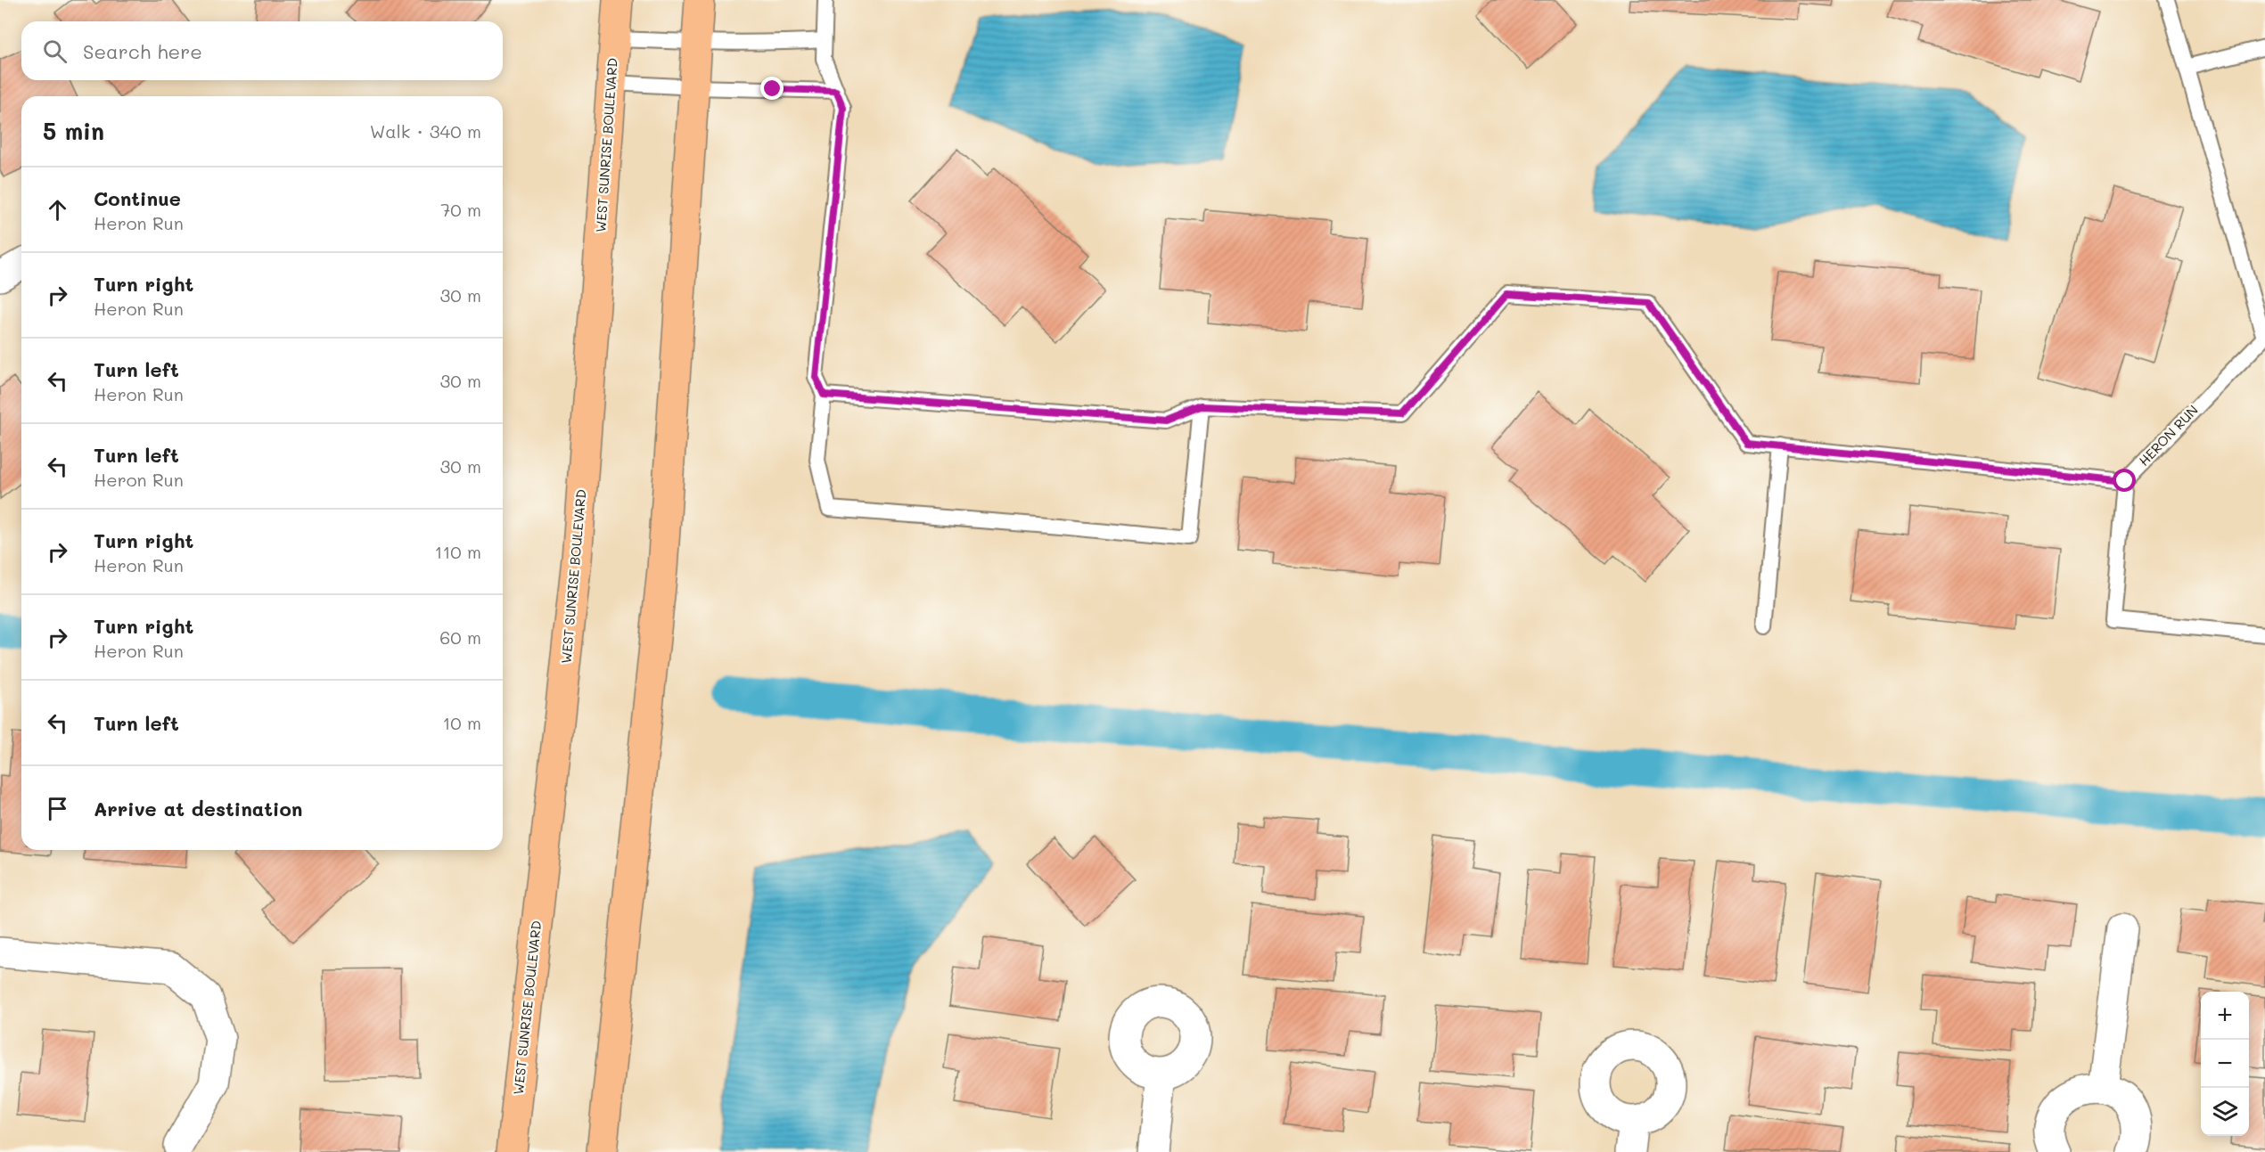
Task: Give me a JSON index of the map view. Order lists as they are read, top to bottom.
{
  "streets": {
    "highway": ["WEST SUNRISE BOULEVARD"],
    "lane": ["HERON RUN"]
  },
  "page": {
    "search": "Search here",
    "heading": ["5 min", "Walk · 340 m"],
    "list": [
      ["Continue", "Heron Run", "70 m"],
      ["Turn right", "Heron Run", "30 m"],
      ["Turn left", "Heron Run", "30 m"],
      ["Turn left", "Heron Run", "30 m"],
      ["Turn right", "Heron Run", "110 m"],
      ["Turn right", "Heron Run", "60 m"],
      ["Turn left", "10 m"],
      "Arrive at destination"
    ],
    "map_buttons": ["+", "−"]
  }
}
